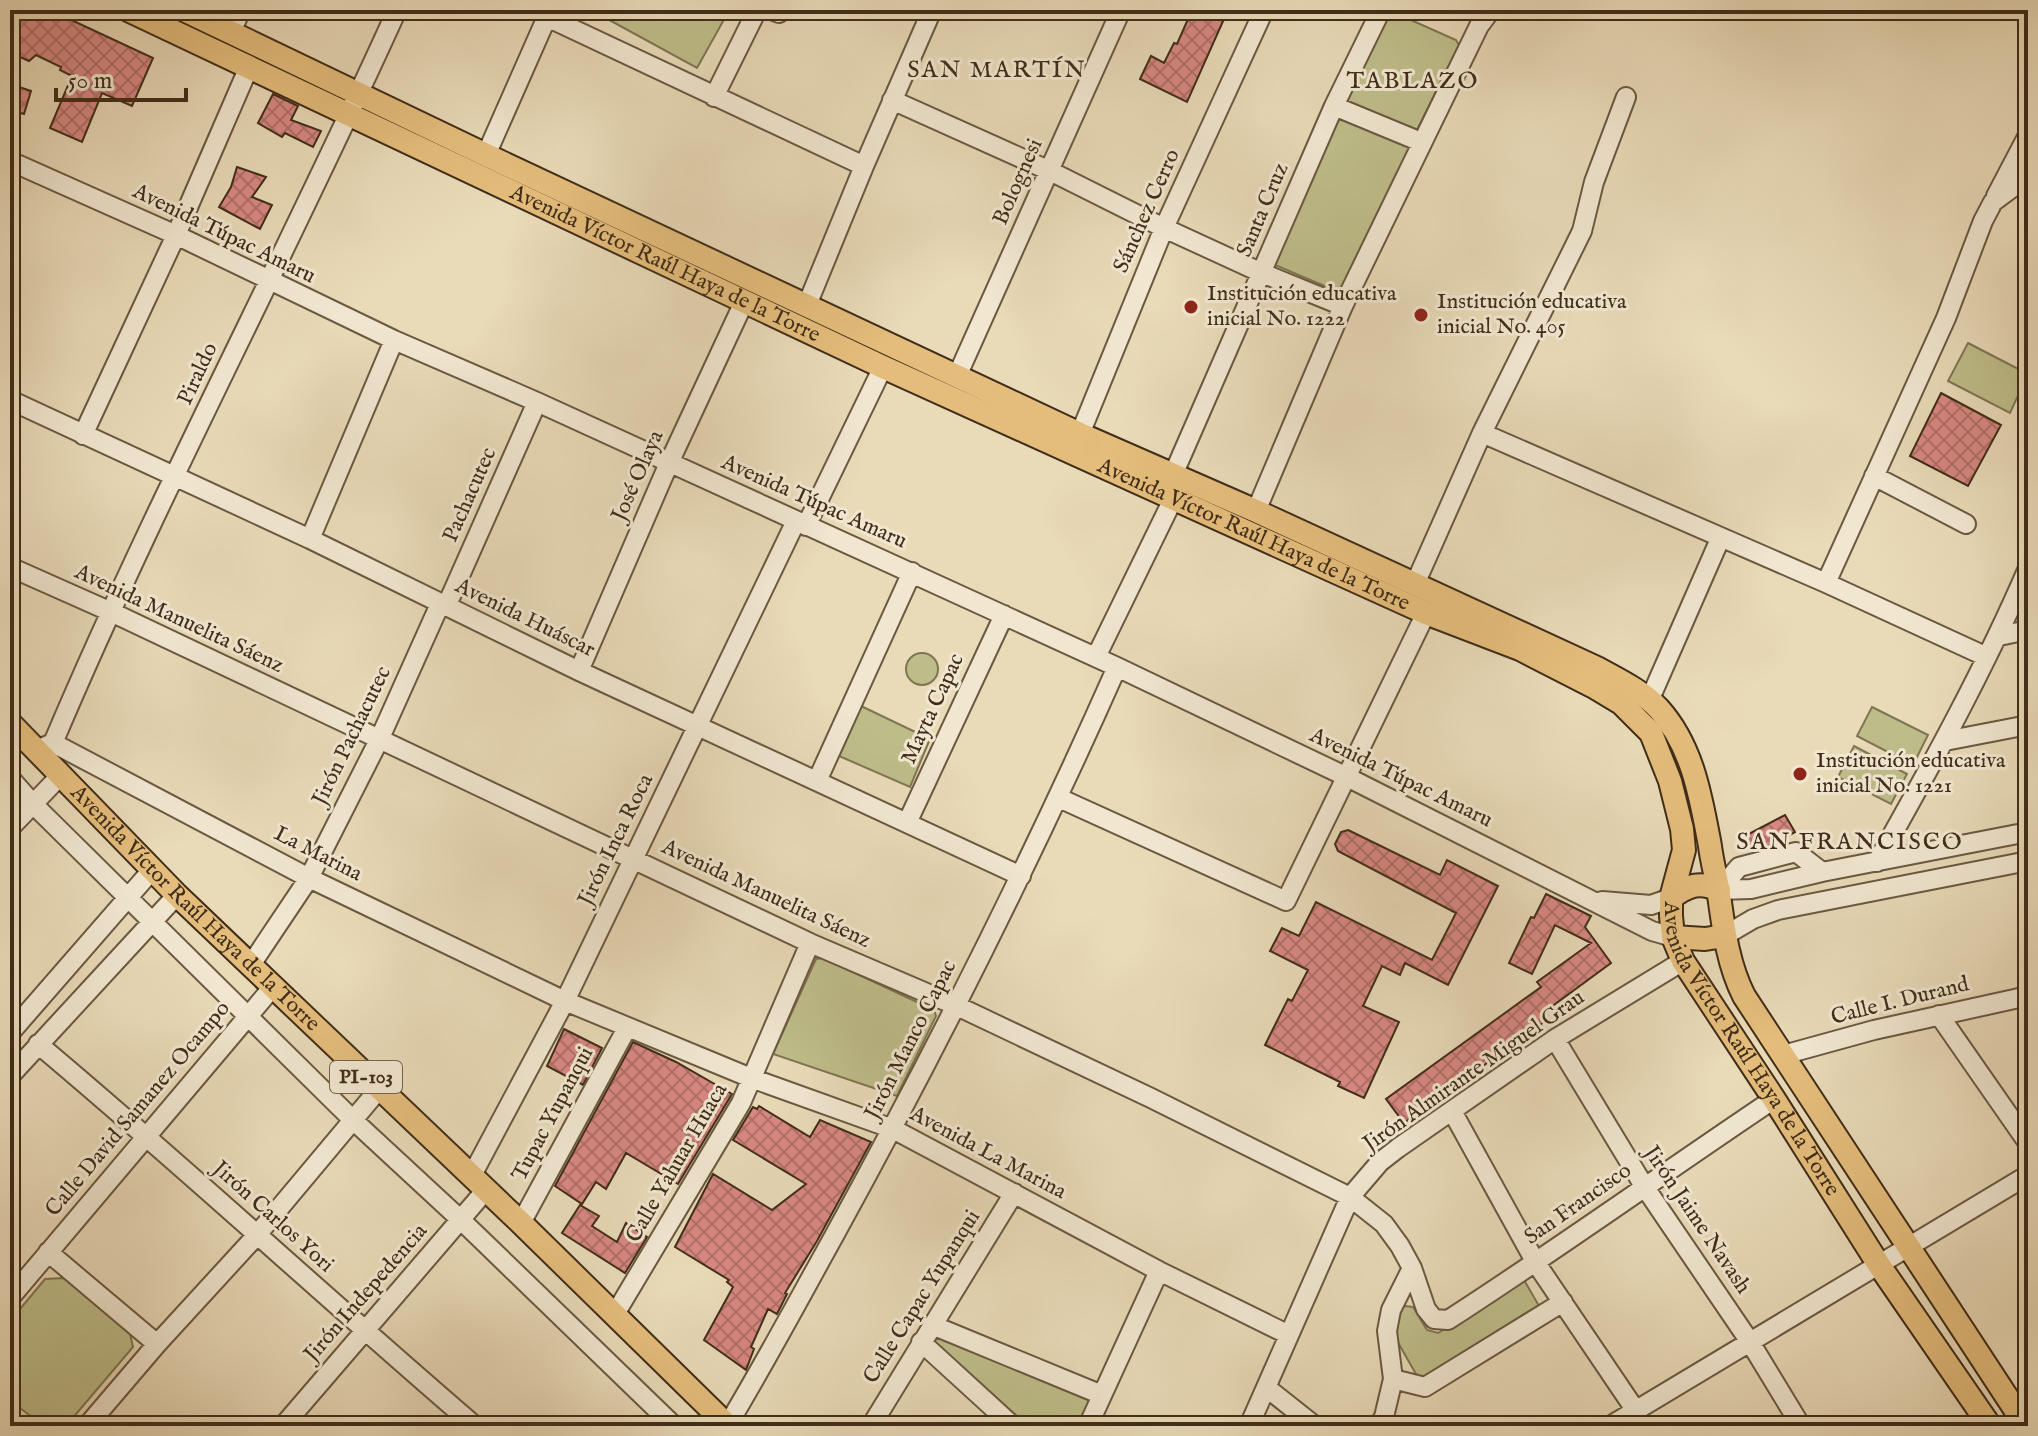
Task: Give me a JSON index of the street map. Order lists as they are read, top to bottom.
{
  "streets": {
    "main road": ["Avenida Víctor Raúl Haya de la Torre", "PI-103"],
    "street": [
      "Bolognesi",
      "Santa Cruz",
      "Sánchez Cerro",
      "Avenida Túpac Amaru",
      "Piraldo",
      "José Olaya",
      "Pachacutec",
      "Avenida Huáscar",
      "Avenida Manuelita Sáenz",
      "Mayta Capac",
      "Jirón Pachacutec",
      "Jirón Inca Roca",
      "La Marina",
      "Calle I. Durand",
      "Jirón Manco Capac",
      "Jirón Almirante Miguel Grau",
      "Calle David Samanez Ocampo",
      "Tupac Yupanqui",
      "Avenida La Marina",
      "Calle Yahuar Huaca",
      "San Francisco",
      "Jirón Carlos Yori",
      "Jirón Jaime Navash",
      "Jirón Indepedencia",
      "Calle Capac Yupanqui"
    ]
  },
  "crossings": [
    ["Bolognesi", "Avenida Víctor Raúl Haya de la Torre"],
    ["Santa Cruz", "Avenida Túpac Amaru"],
    ["Santa Cruz", "Avenida Víctor Raúl Haya de la Torre"],
    ["Sánchez Cerro", "Avenida Víctor Raúl Haya de la Torre"],
    ["Avenida Túpac Amaru", "Avenida Víctor Raúl Haya de la Torre"],
    ["Avenida Túpac Amaru", "Piraldo"],
    ["Avenida Túpac Amaru", "José Olaya"],
    ["Avenida Túpac Amaru", "Pachacutec"],
    ["Avenida Túpac Amaru", "Mayta Capac"],
    ["Avenida Túpac Amaru", "Jirón Inca Roca"],
    ["Avenida Túpac Amaru", "Jirón Manco Capac"],
    ["Avenida Víctor Raúl Haya de la Torre", "Piraldo"],
    ["Avenida Víctor Raúl Haya de la Torre", "José Olaya"],
    ["Avenida Víctor Raúl Haya de la Torre", "Jirón Pachacutec"],
    ["Avenida Víctor Raúl Haya de la Torre", "Jirón Inca Roca"],
    ["Avenida Víctor Raúl Haya de la Torre", "La Marina"],
    ["Avenida Víctor Raúl Haya de la Torre", "Calle I. Durand"],
    ["Avenida Víctor Raúl Haya de la Torre", "Jirón Manco Capac"],
    ["Avenida Víctor Raúl Haya de la Torre", "Jirón Almirante Miguel Grau"],
    ["Avenida Víctor Raúl Haya de la Torre", "Calle David Samanez Ocampo"],
    ["Avenida Víctor Raúl Haya de la Torre", "Tupac Yupanqui"],
    ["Avenida Víctor Raúl Haya de la Torre", "Calle Yahuar Huaca"],
    ["Avenida Víctor Raúl Haya de la Torre", "San Francisco"],
    ["Avenida Víctor Raúl Haya de la Torre", "Jirón Indepedencia"],
    ["Piraldo", "Avenida Huáscar"],
    ["Piraldo", "Avenida Manuelita Sáenz"],
    ["Piraldo", "La Marina"],
    ["José Olaya", "Avenida Huáscar"],
    ["Pachacutec", "Avenida Huáscar"],
    ["Pachacutec", "Jirón Pachacutec"],
    ["Avenida Huáscar", "Mayta Capac"],
    ["Avenida Huáscar", "Jirón Pachacutec"],
    ["Avenida Huáscar", "Jirón Inca Roca"],
    ["Avenida Huáscar", "Jirón Manco Capac"],
    ["Avenida Manuelita Sáenz", "Jirón Pachacutec"],
    ["Avenida Manuelita Sáenz", "Jirón Inca Roca"],
    ["Avenida Manuelita Sáenz", "Jirón Manco Capac"],
    ["Avenida Manuelita Sáenz", "Jirón Almirante Miguel Grau"],
    ["Avenida Manuelita Sáenz", "Calle Yahuar Huaca"],
    ["Avenida Manuelita Sáenz", "San Francisco"],
    ["Jirón Pachacutec", "La Marina"],
    ["Jirón Inca Roca", "La Marina"],
    ["Jirón Inca Roca", "Avenida La Marina"],
    ["Jirón Inca Roca", "Jirón Indepedencia"],
    ["La Marina", "Avenida La Marina"],
    ["Jirón Manco Capac", "Avenida La Marina"],
    ["Jirón Almirante Miguel Grau", "Avenida La Marina"],
    ["Jirón Almirante Miguel Grau", "Jirón Jaime Navash"],
    ["Calle David Samanez Ocampo", "Jirón Carlos Yori"],
    ["Tupac Yupanqui", "Avenida La Marina"],
    ["Avenida La Marina", "Calle Yahuar Huaca"],
    ["Avenida La Marina", "Calle Capac Yupanqui"],
    ["San Francisco", "Jirón Jaime Navash"],
    ["Jirón Carlos Yori", "Jirón Indepedencia"]
  ],
  "districts": ["SAN MARTÍN", "TABLAZO", "SAN FRANCISCO"],
  "places": ["Institución educativa inicial No. 1222", "Institución educativa inicial No. 405", "Institución educativa inicial No. 1221"],
  "scale_bar": "50 m"
}
